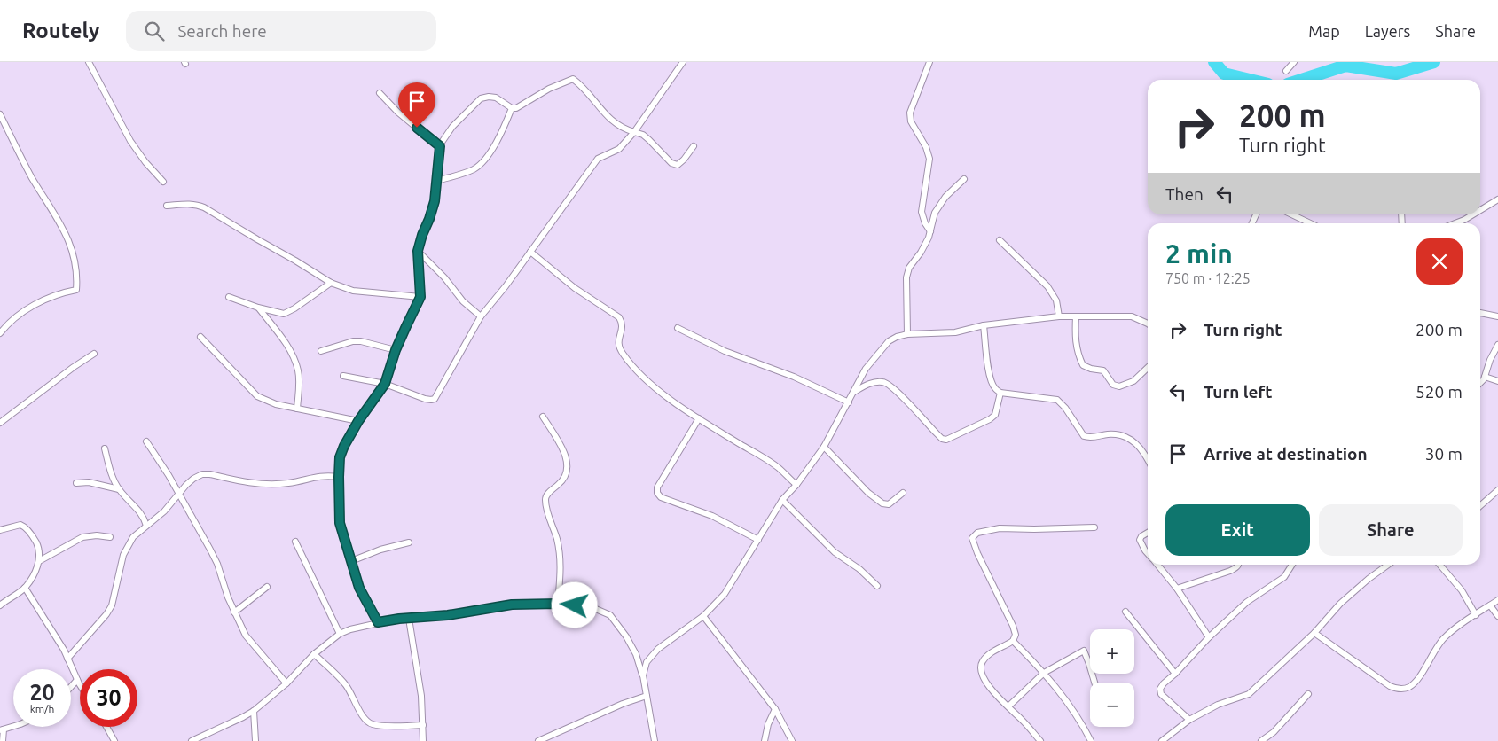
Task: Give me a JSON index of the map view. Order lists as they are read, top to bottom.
{
  "page": {
    "header": "Routely",
    "search": "Search here",
    "nav": ["Map", "Layers", "Share"],
    "turn": ["200 m", "Turn right"],
    "then": "Then",
    "heading": ["2 min", "750 m · 12:25"],
    "list": [
      {
        "name": "Turn right",
        "value": "200 m"
      },
      {
        "name": "Turn left",
        "value": "520 m"
      },
      {
        "name": "Arrive at destination",
        "value": "30 m"
      }
    ],
    "buttons": ["Exit", "Share"],
    "map_buttons": ["+", "−"],
    "speed": "20 km/h",
    "limit": "30"
  }
}
